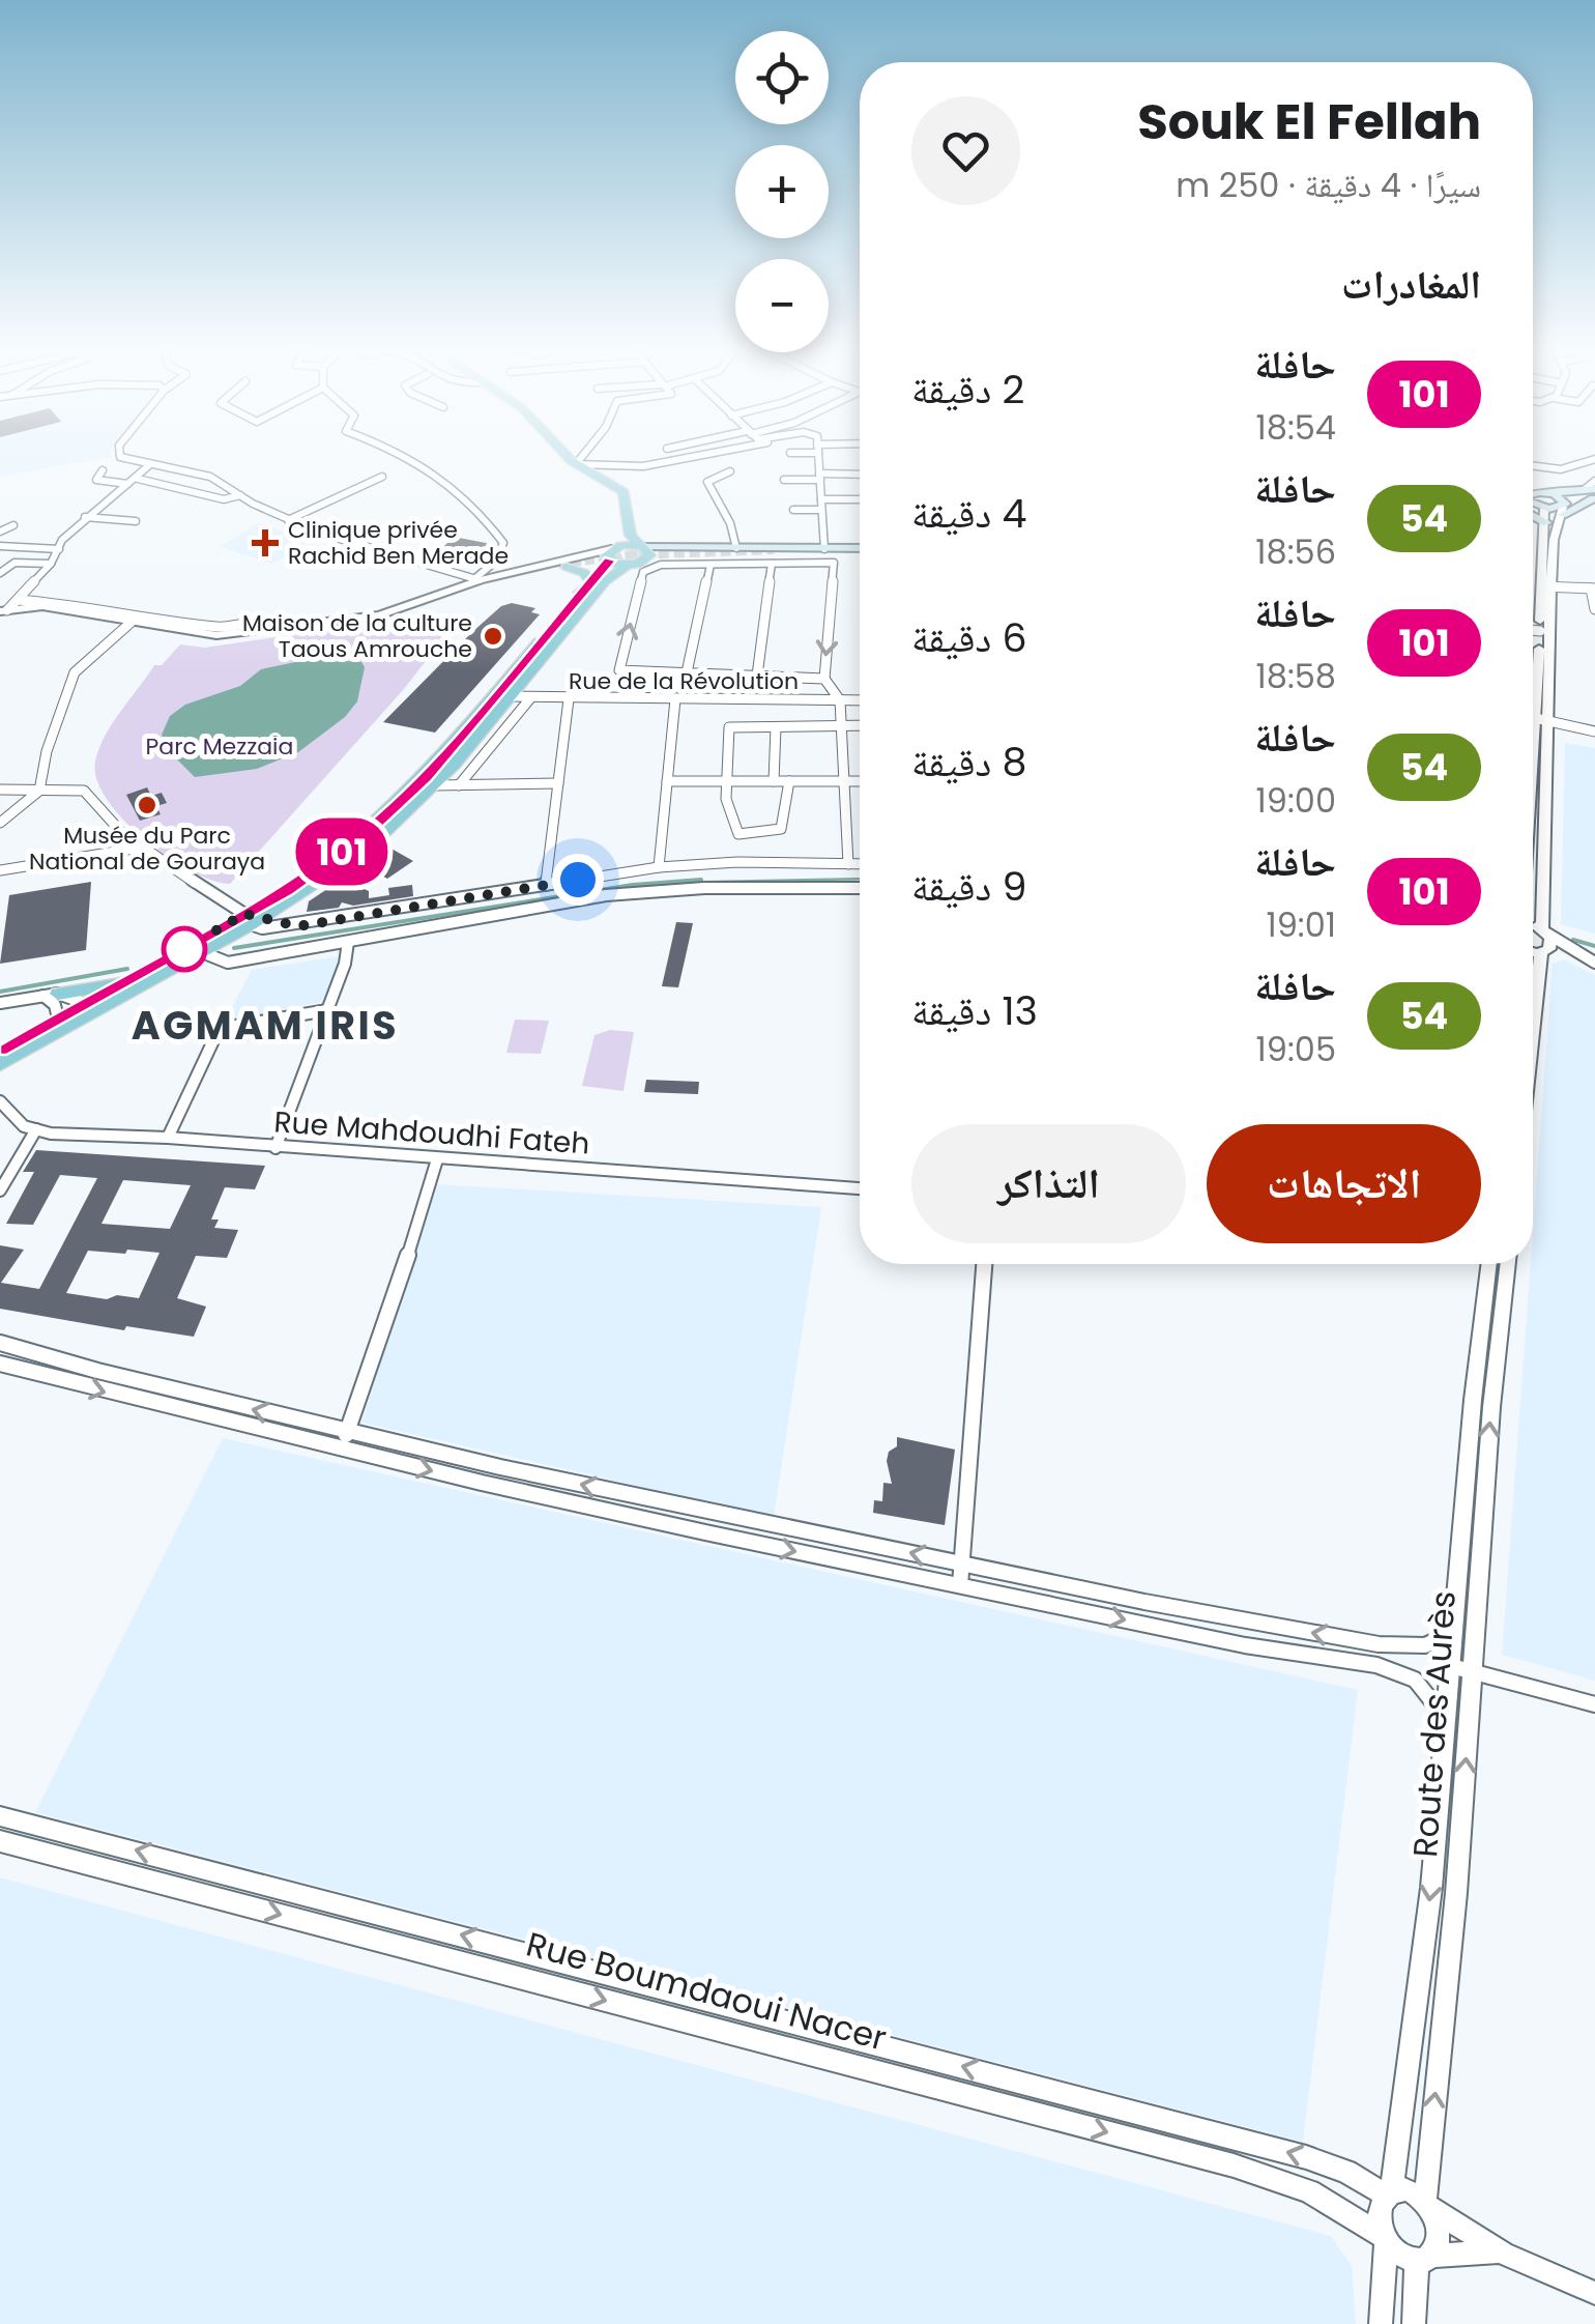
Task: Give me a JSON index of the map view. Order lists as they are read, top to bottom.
{
  "streets": {
    "street": [
      "Rue de la Révolution",
      "Rue Mahdoudhi Fateh",
      "Route des Aurès",
      "Rue Boumdaoui Nacer"
    ]
  },
  "crossings": [
    ["Route des Aurès", "Rue Boumdaoui Nacer"]
  ],
  "districts": ["AGMAM IRIS"],
  "parks": ["Parc Mezzaia"],
  "places": {
    "health": ["Clinique privée Rachid Ben Merade"],
    "other": ["Maison de la culture Taous Amrouche", "Musée du Parc National de Gouraya"]
  },
  "lines": ["bus line 101"],
  "page": {
    "on_map": "101",
    "map_buttons": ["+", "−"],
    "heading": [
      ["Souk El Fellah", "سيرًا · 4 دقيقة · 250 m"],
      "المغادرات"
    ],
    "list": [
      {
        "mark": "101",
        "name": "حافلة",
        "note": "18:54",
        "value": "2 دقيقة"
      },
      {
        "mark": "54",
        "name": "حافلة",
        "note": "18:56",
        "value": "4 دقيقة"
      },
      {
        "mark": "101",
        "name": "حافلة",
        "note": "18:58",
        "value": "6 دقيقة"
      },
      {
        "mark": "54",
        "name": "حافلة",
        "note": "19:00",
        "value": "8 دقيقة"
      },
      {
        "mark": "101",
        "name": "حافلة",
        "note": "19:01",
        "value": "9 دقيقة"
      },
      {
        "mark": "54",
        "name": "حافلة",
        "note": "19:05",
        "value": "13 دقيقة"
      }
    ],
    "buttons": ["الاتجاهات", "التذاكر"]
  }
}
